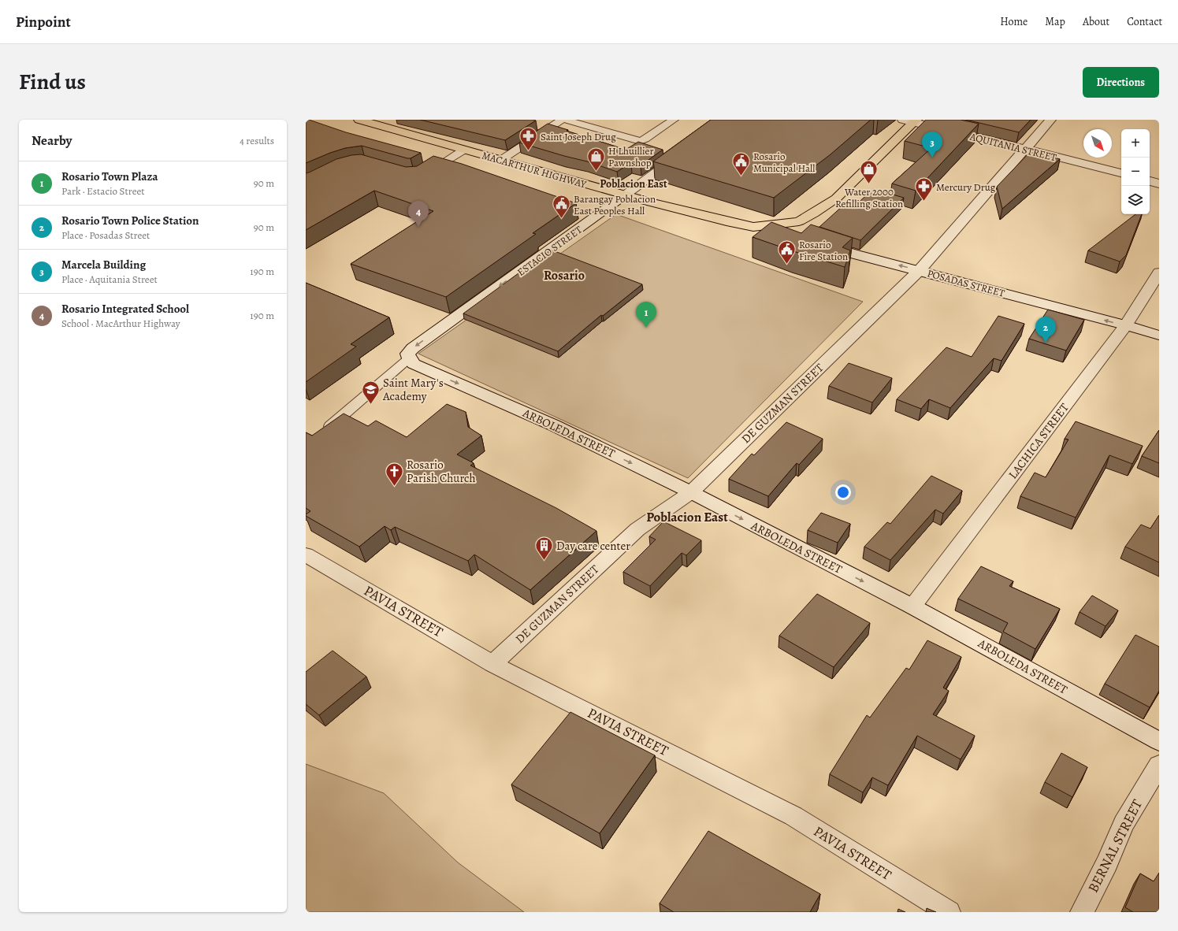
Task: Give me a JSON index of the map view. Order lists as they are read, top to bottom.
{
  "streets": {
    "highway": ["MACARTHUR HIGHWAY"],
    "street": [
      "AQUITANIA STREET",
      "ESTACIO STREET",
      "POSADAS STREET",
      "DE GUZMAN STREET",
      "ARBOLEDA STREET",
      "LACHICA STREET",
      "PAVIA STREET",
      "BERNAL STREET"
    ]
  },
  "crossings": [
    ["AQUITANIA STREET", "MACARTHUR HIGHWAY"],
    ["AQUITANIA STREET", "DE GUZMAN STREET"],
    ["MACARTHUR HIGHWAY", "ESTACIO STREET"],
    ["ESTACIO STREET", "ARBOLEDA STREET"],
    ["POSADAS STREET", "DE GUZMAN STREET"],
    ["POSADAS STREET", "LACHICA STREET"],
    ["DE GUZMAN STREET", "ARBOLEDA STREET"],
    ["DE GUZMAN STREET", "PAVIA STREET"],
    ["ARBOLEDA STREET", "LACHICA STREET"]
  ],
  "one_way": ["ESTACIO STREET", "POSADAS STREET", "ARBOLEDA STREET"],
  "districts": ["Poblacion East", "Rosario", "Poblacion East"],
  "places": {
    "pharmacy": ["Saint Joseph Drug", "Mercury Drug"],
    "shop": ["H Lhuillier Pawnshop", "Water 2000 Refilling Station"],
    "public building": ["Rosario Municipal Hall", "Barangay Poblacion East Peoples Hall", "Rosario Fire Station"],
    "school or university": ["Saint Mary's Academy"],
    "church": ["Rosario Parish Church"],
    "building": ["Day care center"]
  },
  "north": "bottom right",
  "page": {
    "header": "Pinpoint",
    "nav": [
      "Home",
      "Map",
      "About",
      "Contact"
    ],
    "title": "Find us",
    "buttons": "Directions",
    "heading": ["Nearby", "4 results"],
    "map_buttons": ["+", "−"],
    "pins": [
      "3",
      "4",
      "1",
      "2"
    ],
    "list": [
      {
        "mark": "1",
        "name": "Rosario Town Plaza",
        "note": "Park · Estacio Street",
        "value": "90 m"
      },
      {
        "mark": "2",
        "name": "Rosario Town Police Station",
        "note": "Place · Posadas Street",
        "value": "90 m"
      },
      {
        "mark": "3",
        "name": "Marcela Building",
        "note": "Place · Aquitania Street",
        "value": "190 m"
      },
      {
        "mark": "4",
        "name": "Rosario Integrated School",
        "note": "School · MacArthur Highway",
        "value": "190 m"
      }
    ]
  }
}
